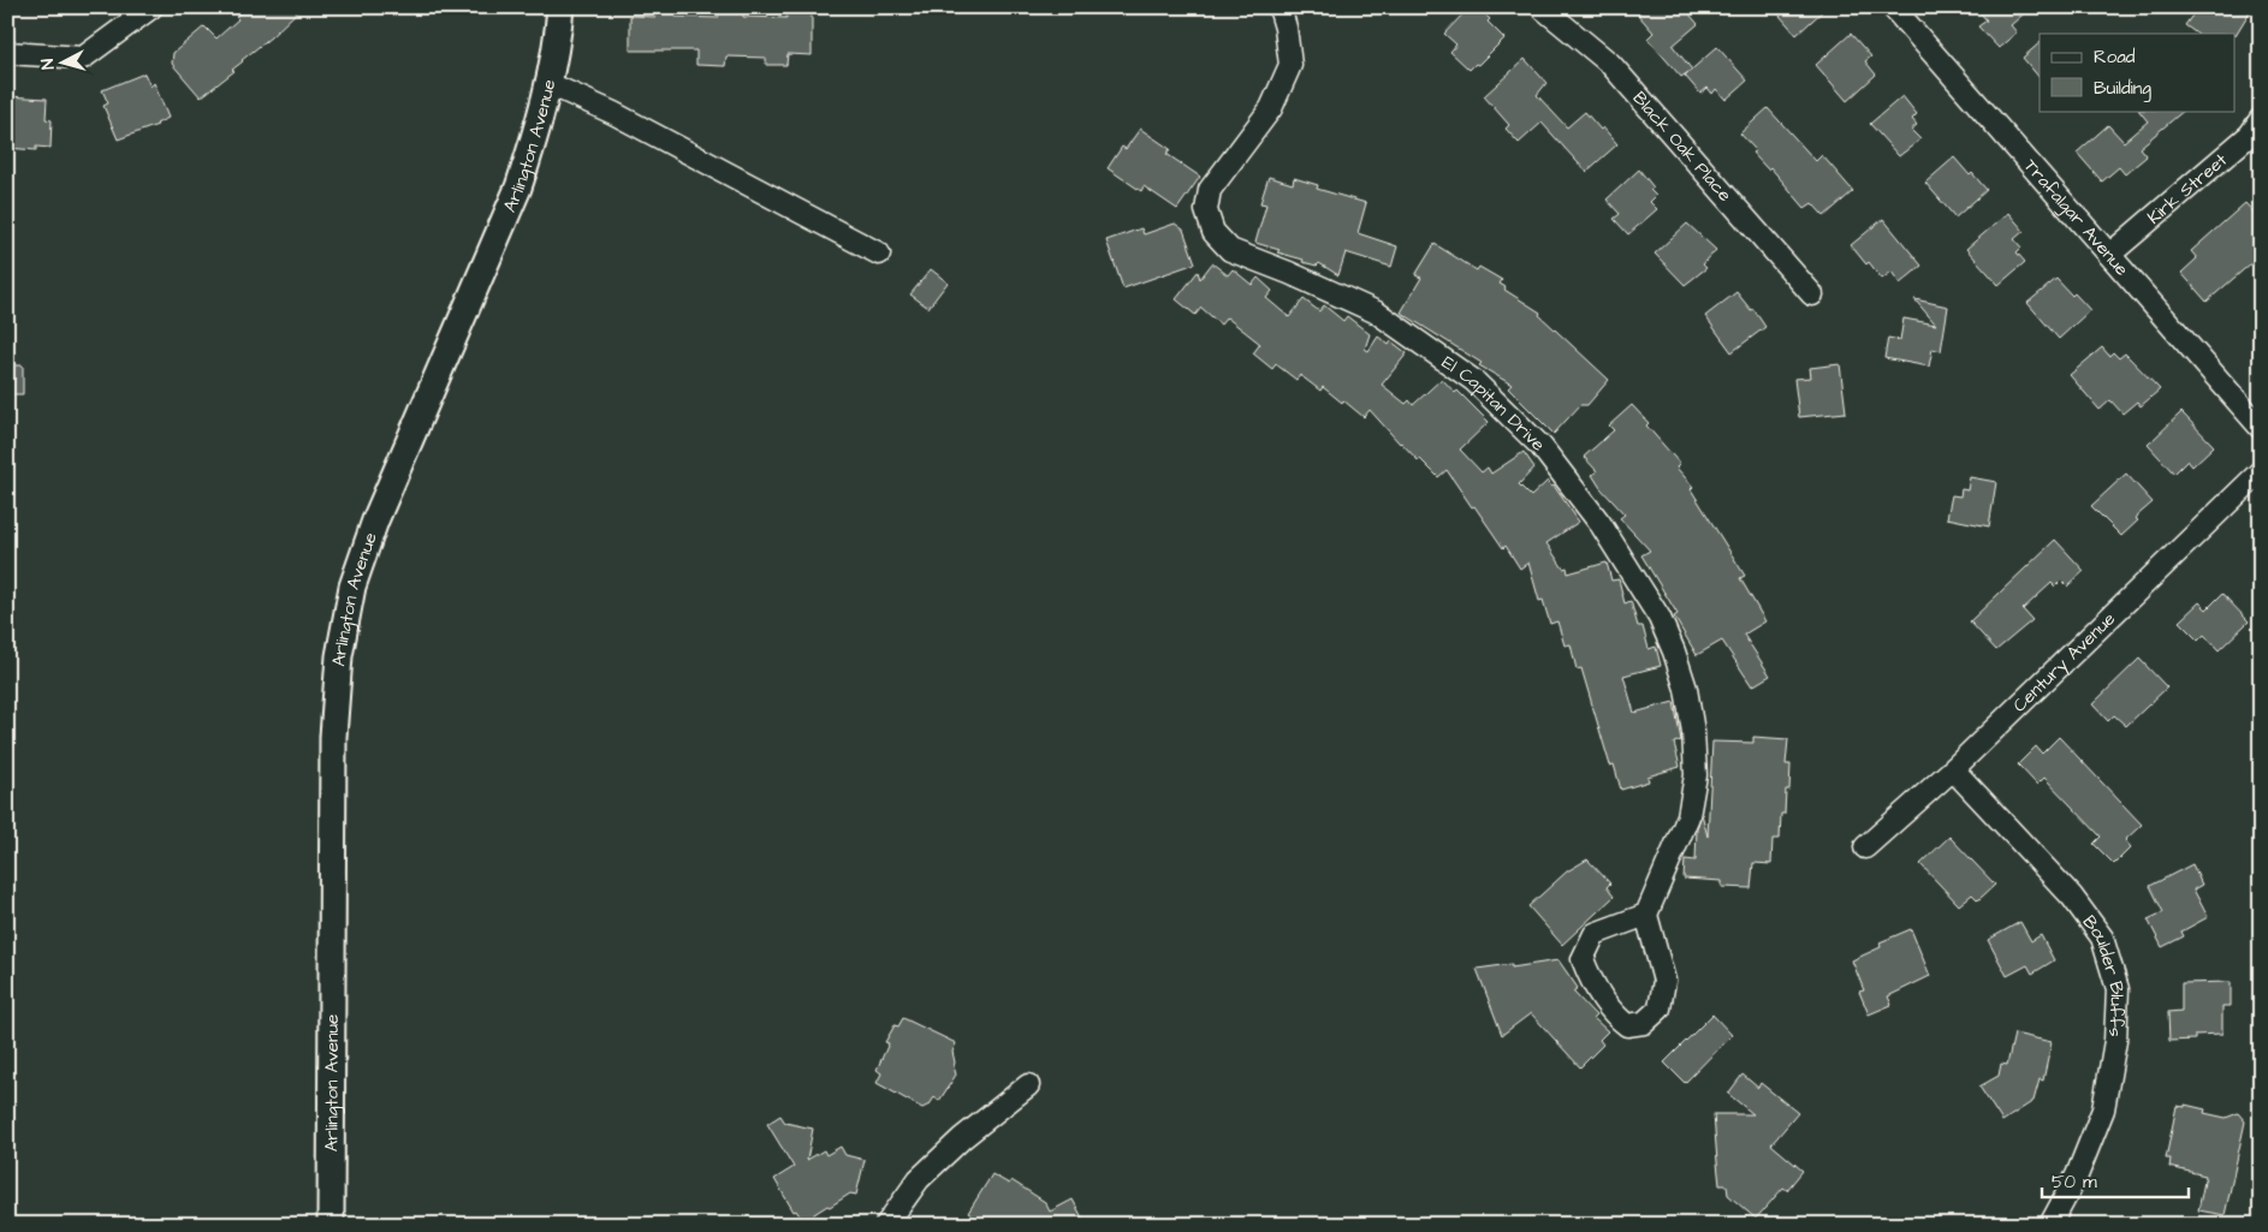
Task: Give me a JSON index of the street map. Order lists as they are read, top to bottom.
{
  "streets": {
    "main road": ["Arlington Avenue"],
    "street": [
      "Black Oak Place",
      "Kirk Street",
      "Trafalgar Avenue",
      "El Capitan Drive",
      "Century Avenue",
      "Boulder Bluffs"
    ]
  },
  "crossings": [
    ["Kirk Street", "Trafalgar Avenue"],
    ["Century Avenue", "Boulder Bluffs"]
  ],
  "legend": ["Road", "Building"],
  "scale_bar": "50 m",
  "north": "left"
}
